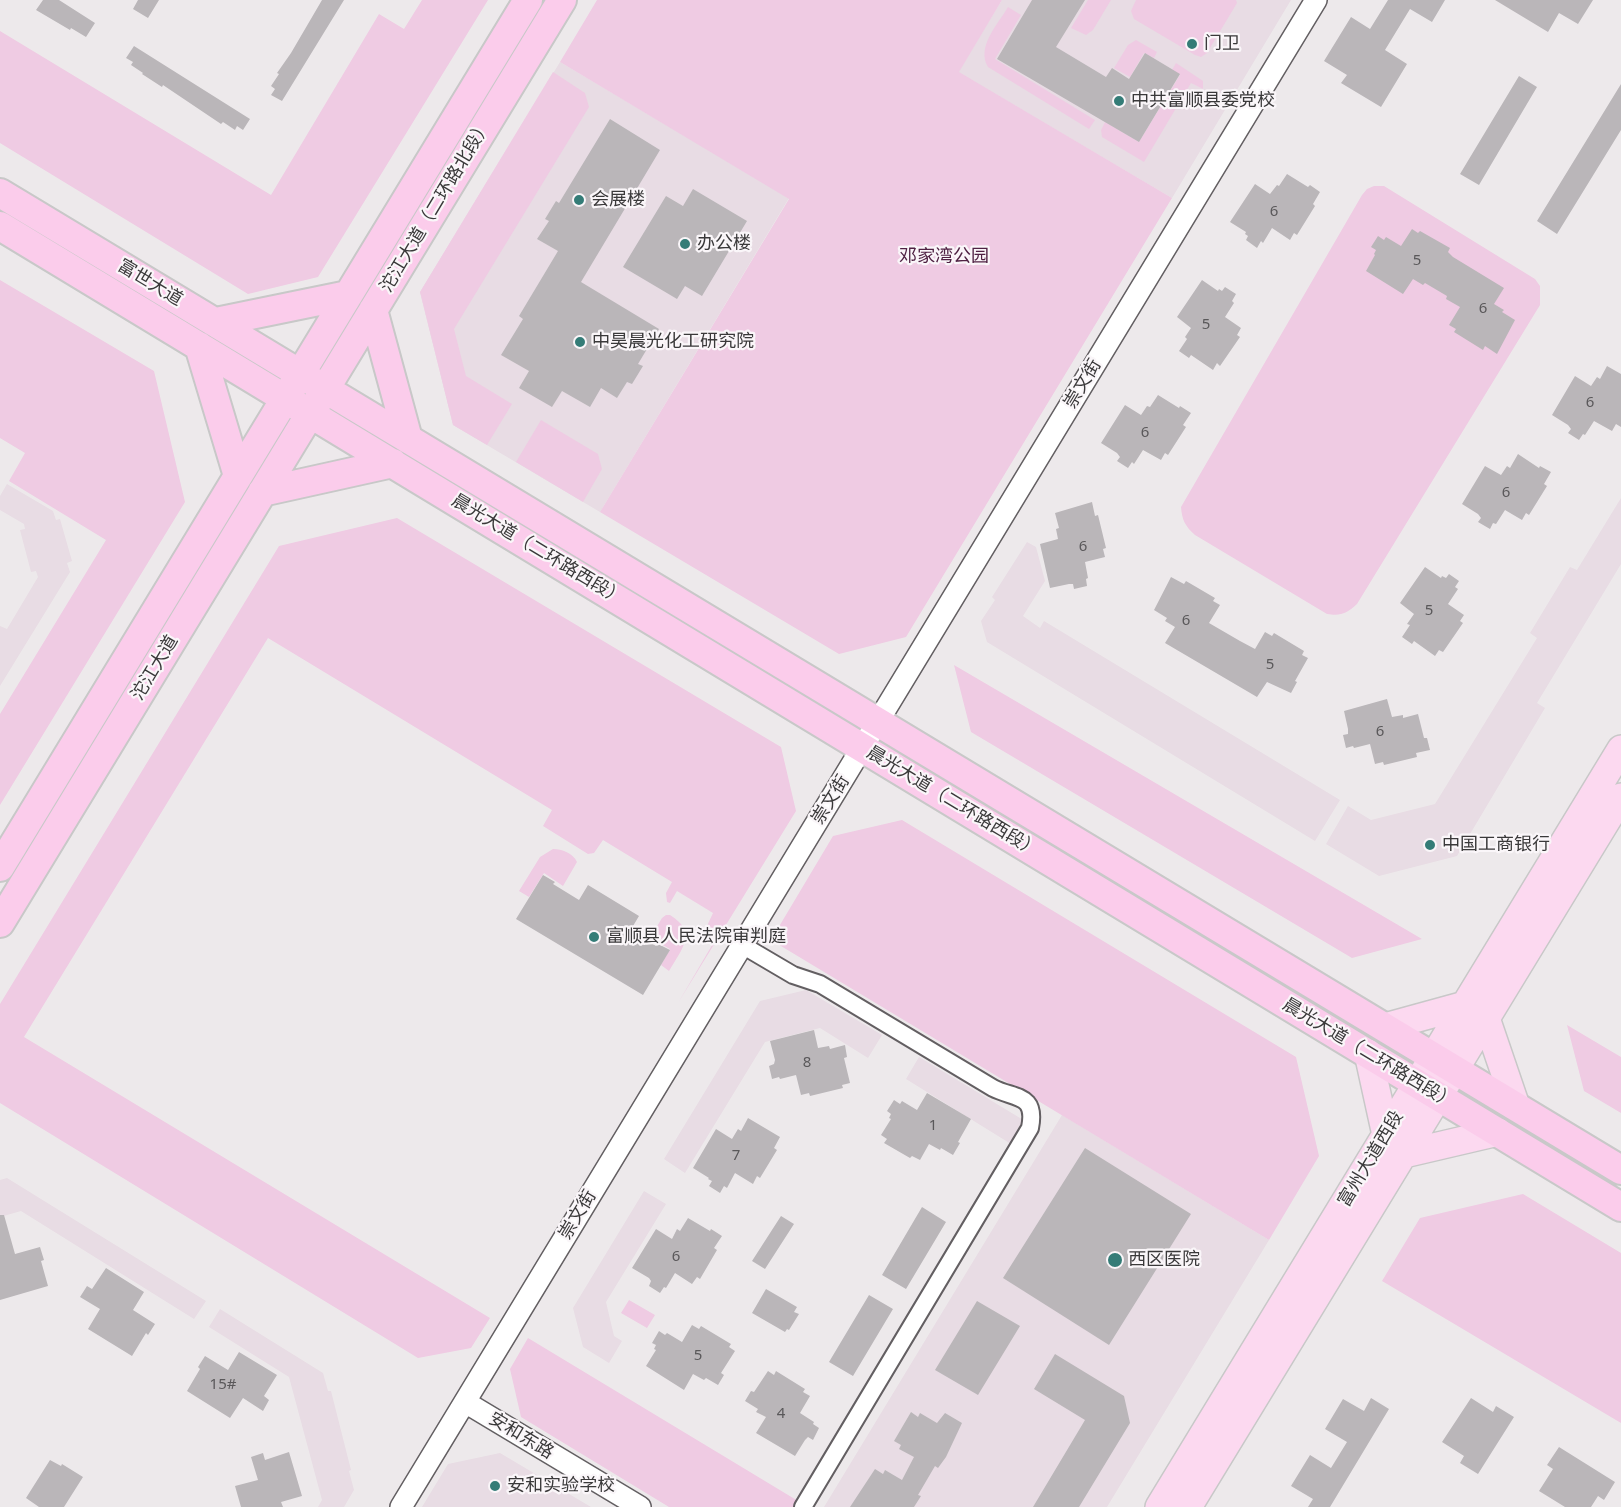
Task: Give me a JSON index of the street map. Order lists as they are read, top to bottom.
{
  "streets": {
    "highway": [
      "沱江大道（二环路北段）",
      "富世大道",
      "晨光大道（二环路西段）",
      "沱江大道"
    ],
    "main road": ["富州大道西段"],
    "street": ["崇文街", "安和东路"]
  },
  "crossings": [
    ["沱江大道（二环路北段）", "富世大道"],
    ["沱江大道（二环路北段）", "晨光大道（二环路西段）"],
    ["沱江大道（二环路北段）", "沱江大道"],
    ["富世大道", "晨光大道（二环路西段）"],
    ["富世大道", "沱江大道"],
    ["崇文街", "晨光大道（二环路西段）"],
    ["崇文街", "安和东路"],
    ["晨光大道（二环路西段）", "沱江大道"],
    ["晨光大道（二环路西段）", "富州大道西段"]
  ],
  "parks": ["邓家湾公园"],
  "places": [
    "门卫",
    "中共富顺县委党校",
    "会展楼",
    "办公楼",
    "中昊晨光化工研究院",
    "中国工商银行",
    "富顺县人民法院审判庭",
    "西区医院",
    "安和实验学校"
  ],
  "house_numbers": [
    "6",
    "5",
    "6",
    "5",
    "6",
    "6",
    "6",
    "6",
    "5",
    "6",
    "5",
    "6",
    "8",
    "1",
    "7",
    "6",
    "5",
    "15#",
    "4"
  ]
}
